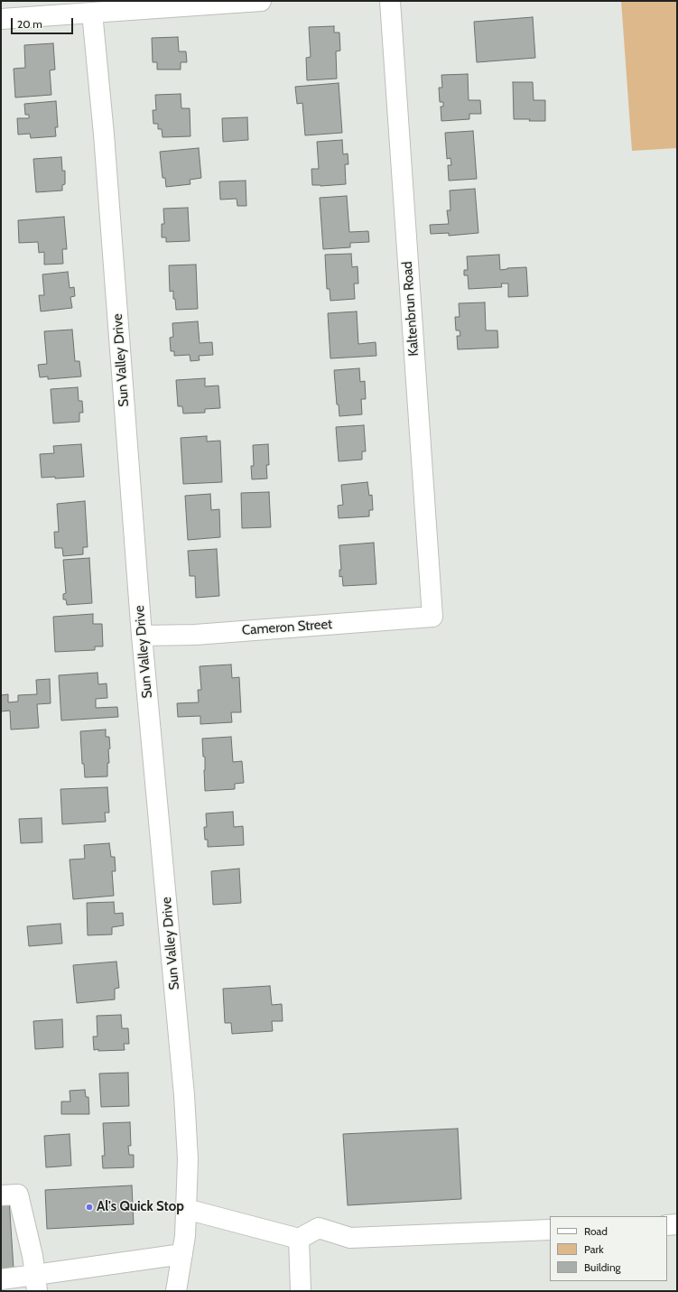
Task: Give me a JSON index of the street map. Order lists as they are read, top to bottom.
{
  "streets": {
    "street": ["Kaltenbrun Road", "Sun Valley Drive", "Cameron Street"]
  },
  "crossings": [
    ["Kaltenbrun Road", "Cameron Street"],
    ["Sun Valley Drive", "Cameron Street"]
  ],
  "places": ["Al's Quick Stop"],
  "legend": ["Road", "Park", "Building"],
  "scale_bar": "20 m"
}
